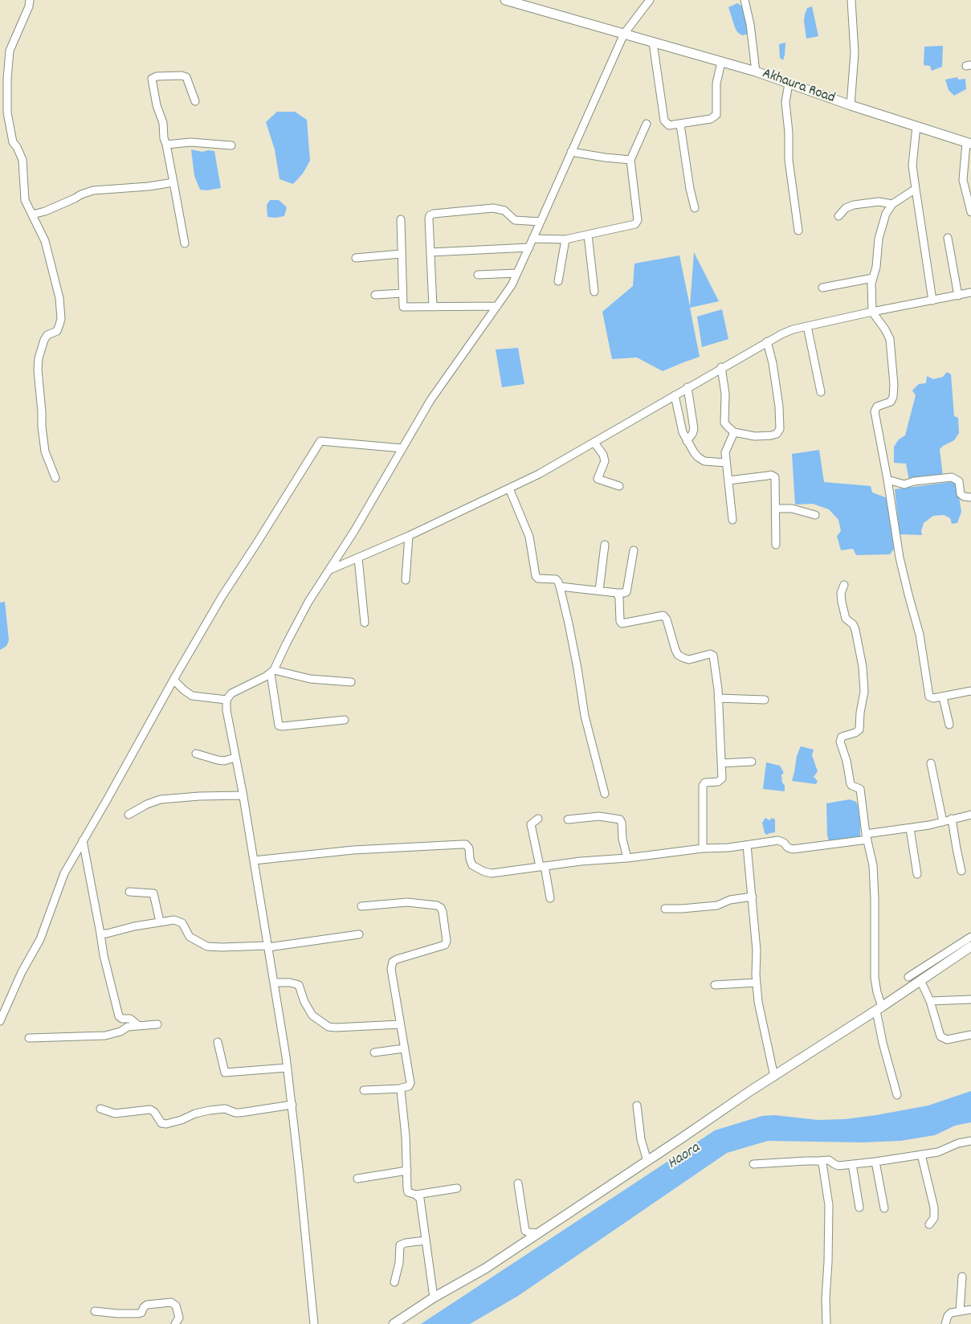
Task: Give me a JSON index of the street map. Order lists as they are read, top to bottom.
{
  "streets": {
    "main road": ["Akhaura Road"]
  },
  "water": ["Haora"]
}
